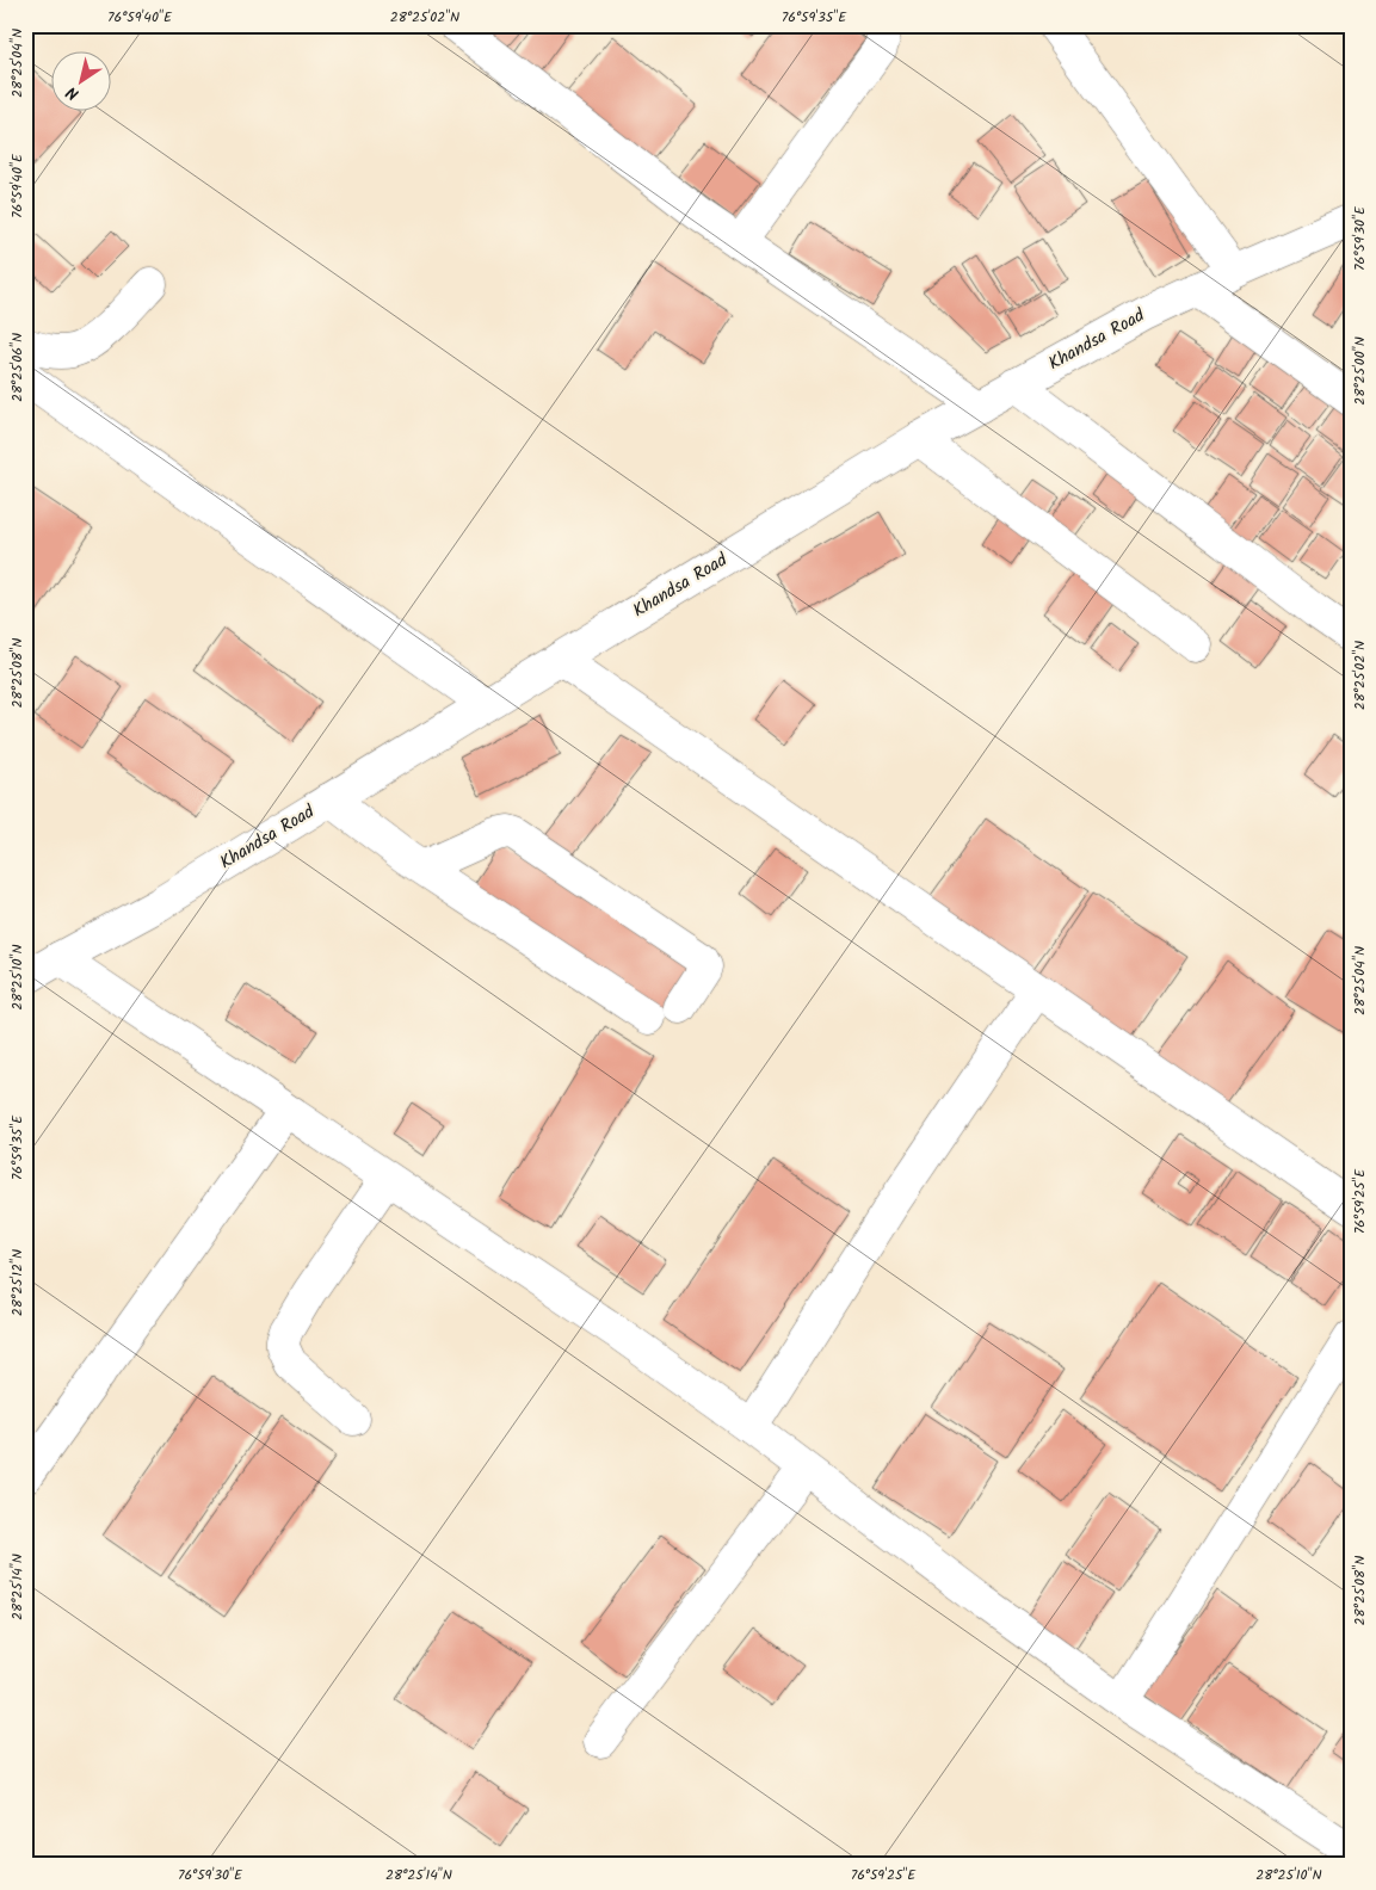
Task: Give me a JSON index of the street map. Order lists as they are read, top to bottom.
{
  "streets": {
    "street": ["Khandsa Road"]
  },
  "north": "bottom left",
  "coordinates": [
    "76°59'40\"E",
    "28°25'02\"N",
    "76°59'35\"E",
    "28°25'04\"N",
    "76°59'30\"E",
    "28°25'06\"N",
    "28°25'00\"N",
    "28°25'08\"N",
    "28°25'10\"N",
    "76°59'25\"E",
    "28°25'12\"N",
    "28°25'14\"N"
  ]
}
